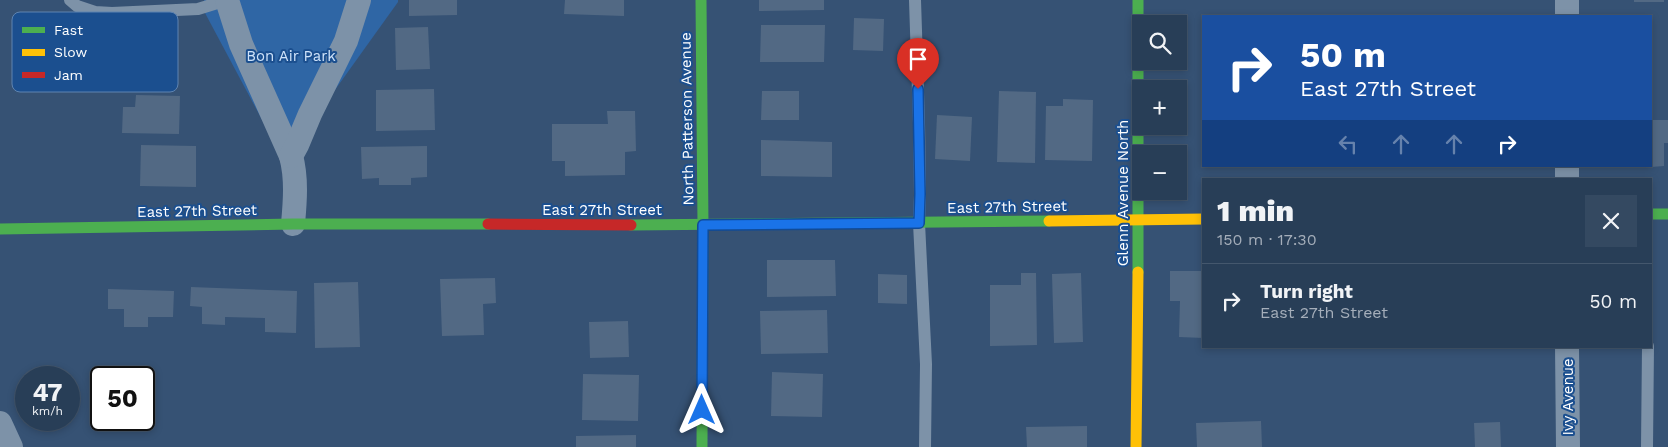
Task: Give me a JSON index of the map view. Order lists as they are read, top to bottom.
{
  "streets": {
    "street": [
      "North Patterson Avenue",
      "Glenn Avenue North",
      "East 27th Street",
      "Ivy Avenue"
    ]
  },
  "crossings": [
    ["North Patterson Avenue", "East 27th Street"],
    ["Glenn Avenue North", "East 27th Street"]
  ],
  "parks": ["Bon Air Park"],
  "legend": ["Fast", "Slow", "Jam"],
  "page": {
    "map_buttons": ["+", "−"],
    "turn": ["50 m", "East 27th Street"],
    "heading": ["1 min", "150 m · 17:30"],
    "list": [
      {
        "name": "Turn right",
        "note": "East 27th Street",
        "value": "50 m"
      }
    ],
    "speed": "47 km/h",
    "limit": "50"
  }
}
